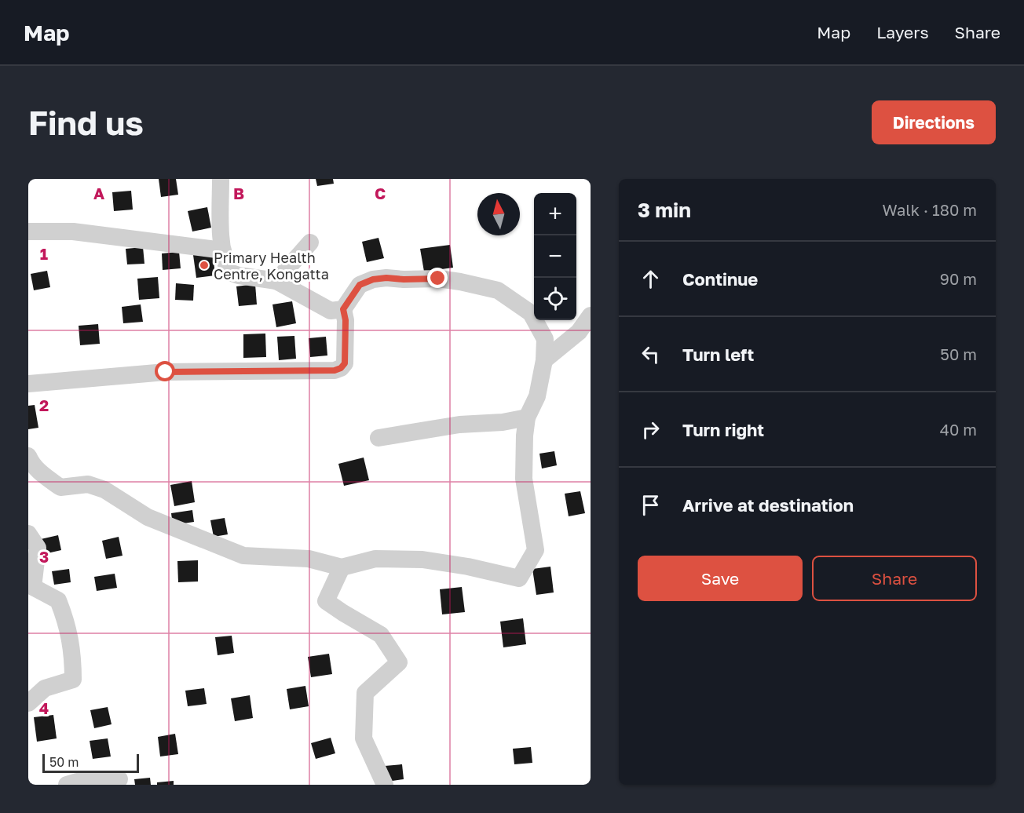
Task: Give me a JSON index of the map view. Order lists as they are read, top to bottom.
{
  "places": ["Primary Health Centre, Kongatta"],
  "scale_bar": "50 m",
  "north": "top",
  "page": {
    "header": "Map",
    "nav": ["Map", "Layers", "Share"],
    "buttons": [
      "Directions",
      ["Save", "Share"]
    ],
    "title": "Find us",
    "heading": ["3 min", "Walk · 180 m"],
    "map_buttons": ["+", "−"],
    "list": [
      ["Continue", "90 m"],
      ["Turn left", "50 m"],
      ["Turn right", "40 m"],
      "Arrive at destination"
    ],
    "scale": "50 m"
  },
  "grid": {
    "columns": ["A", "B", "C"],
    "rows": [
      "1",
      "2",
      "3",
      "4"
    ]
  }
}
